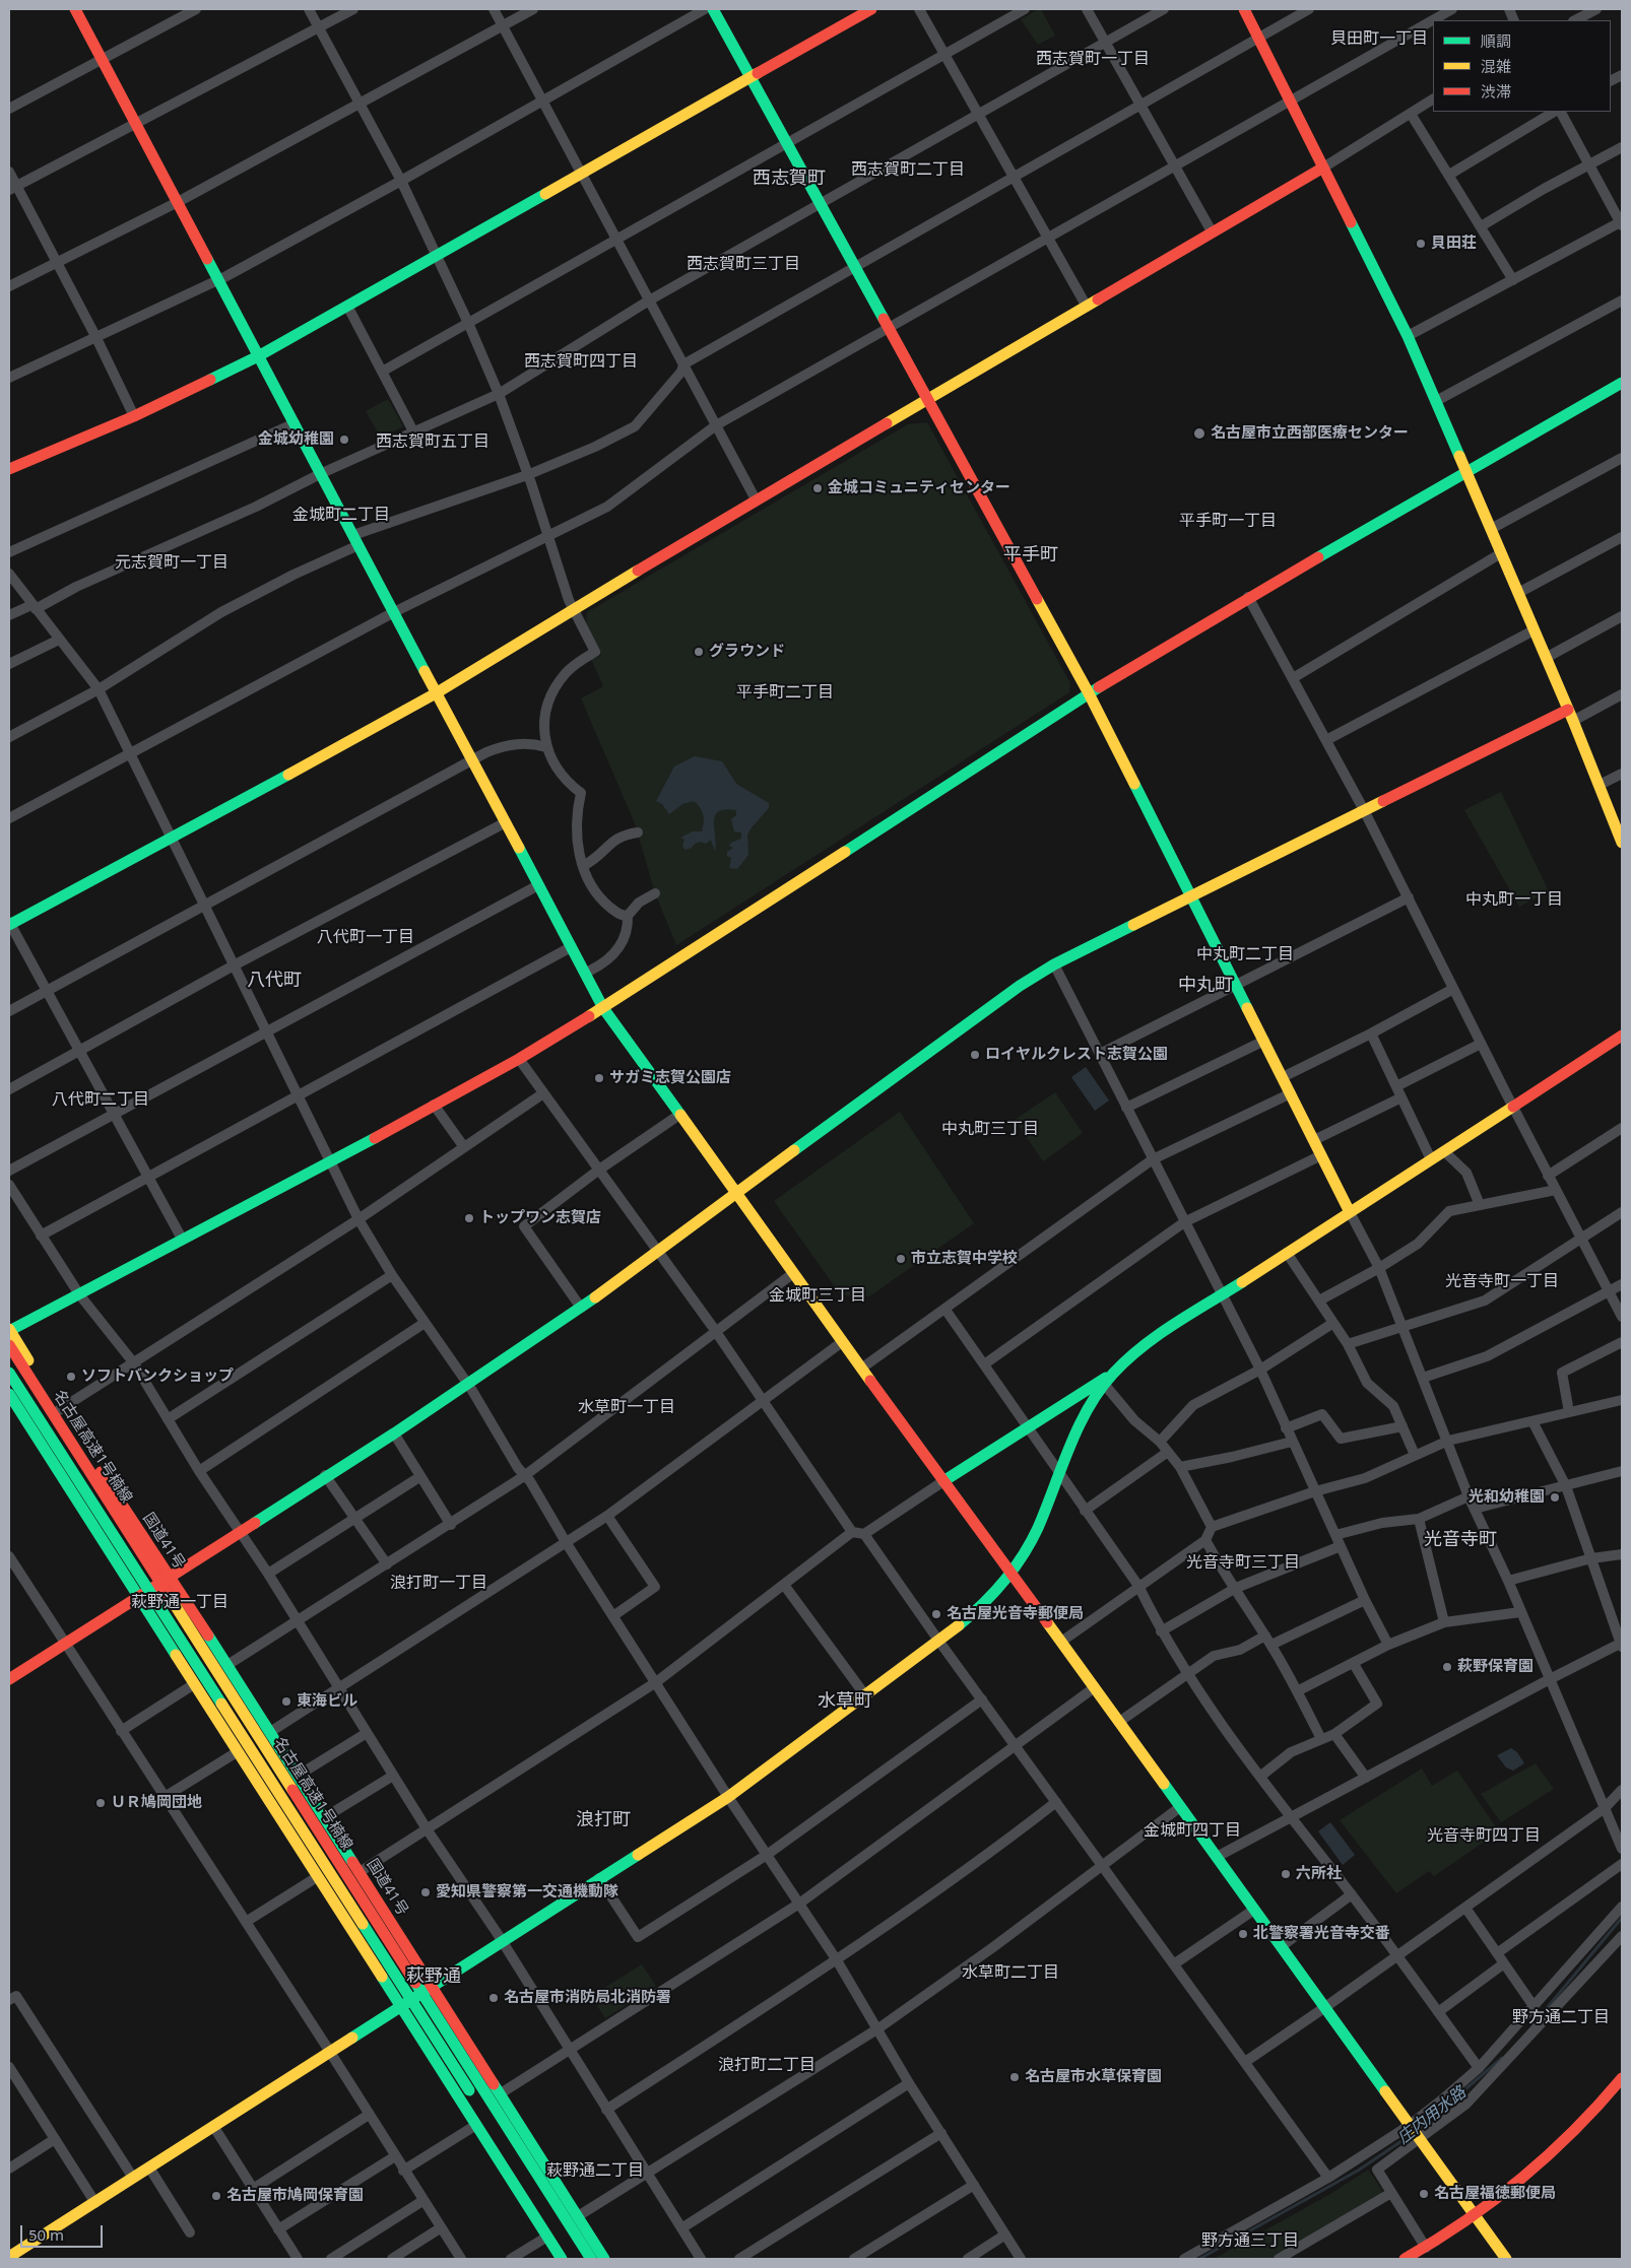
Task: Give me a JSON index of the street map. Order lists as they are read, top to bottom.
{
  "streets": {
    "main road": ["名古屋高速1号楠線", "国道41号"]
  },
  "districts": [
    "貝田町一丁目",
    "西志賀町一丁目",
    "西志賀町二丁目",
    "西志賀町",
    "西志賀町三丁目",
    "西志賀町四丁目",
    "西志賀町五丁目",
    "金城町二丁目",
    "平手町一丁目",
    "平手町",
    "元志賀町一丁目",
    "平手町二丁目",
    "中丸町一丁目",
    "八代町一丁目",
    "中丸町二丁目",
    "八代町",
    "中丸町",
    "八代町二丁目",
    "中丸町三丁目",
    "光音寺町一丁目",
    "金城町三丁目",
    "水草町一丁目",
    "光音寺町",
    "光音寺町三丁目",
    "浪打町一丁目",
    "萩野通一丁目",
    "水草町",
    "浪打町",
    "金城町四丁目",
    "光音寺町四丁目",
    "水草町二丁目",
    "萩野通",
    "野方通二丁目",
    "浪打町二丁目",
    "萩野通二丁目",
    "野方通三丁目"
  ],
  "water": ["庄内用水路"],
  "places": [
    "貝田荘",
    "名古屋市立西部医療センター",
    "金城幼稚園",
    "金城コミュニティセンター",
    "グラウンド",
    "ロイヤルクレスト志賀公園",
    "サガミ志賀公園店",
    "トップワン志賀店",
    "市立志賀中学校",
    "ソフトバンクショップ",
    "光和幼稚園",
    "名古屋光音寺郵便局",
    "萩野保育園",
    "東海ビル",
    "ＵＲ鳩岡団地",
    "六所社",
    "愛知県警察第一交通機動隊",
    "北警察署光音寺交番",
    "名古屋市消防局北消防署",
    "名古屋市水草保育園",
    "名古屋福徳郵便局",
    "名古屋市鳩岡保育園"
  ],
  "legend": ["順調", "混雑", "渋滞"],
  "scale_bar": "50 m"
}
